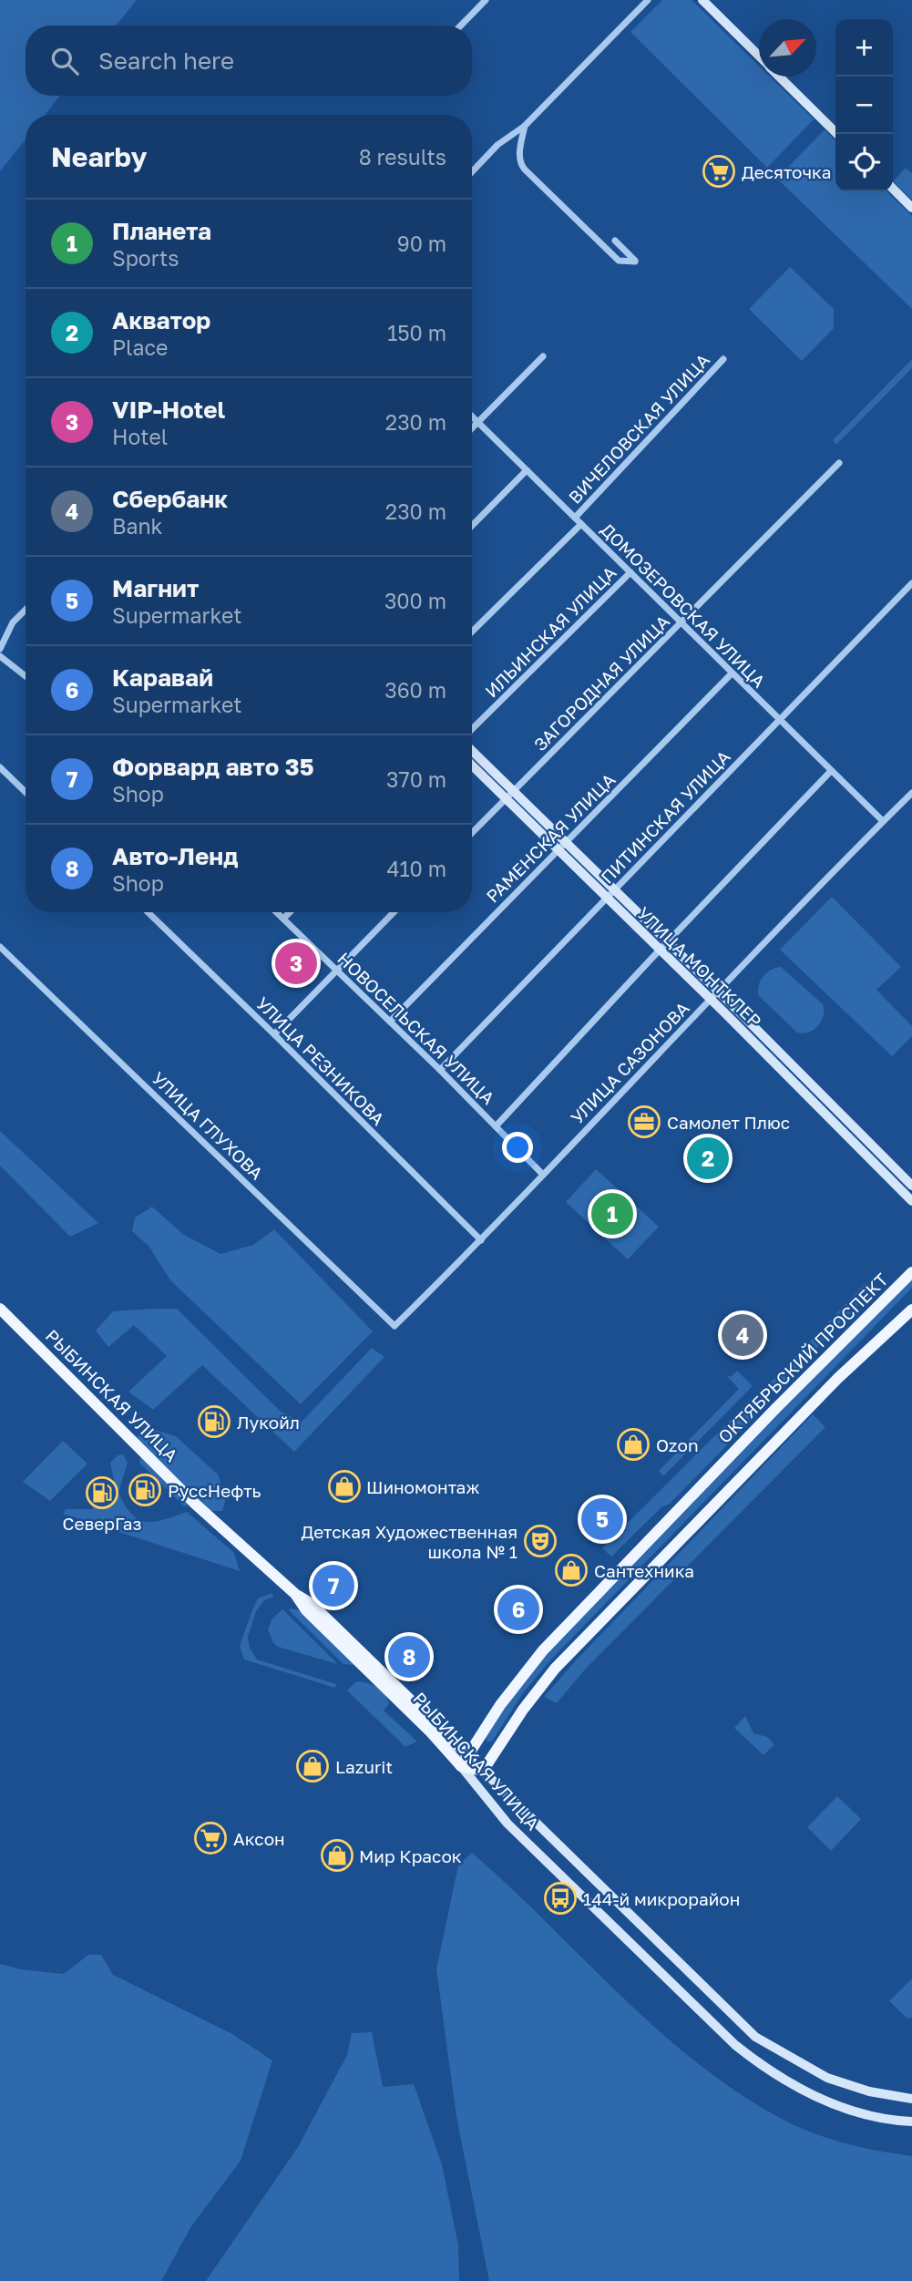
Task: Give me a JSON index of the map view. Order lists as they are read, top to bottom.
{
  "streets": {
    "main road": ["ОКТЯБРЬСКИЙ ПРОСПЕКТ", "РЫБИНСКАЯ УЛИЦА"],
    "street": [
      "ВИЧЕЛОВСКАЯ УЛИЦА",
      "ДОМОЗЕРОВСКАЯ УЛИЦА",
      "ИЛЬИНСКАЯ УЛИЦА",
      "ЗАГОРОДНАЯ УЛИЦА",
      "ПИТИНСКАЯ УЛИЦА",
      "РАМЕНСКАЯ УЛИЦА",
      "УЛИЦА МОНТКЛЕР",
      "НОВОСЕЛЬСКАЯ УЛИЦА",
      "УЛИЦА РЕЗНИКОВА",
      "УЛИЦА САЗОНОВА",
      "УЛИЦА ГЛУХОВА"
    ]
  },
  "crossings": [
    ["ВИЧЕЛОВСКАЯ УЛИЦА", "ДОМОЗЕРОВСКАЯ УЛИЦА"],
    ["ДОМОЗЕРОВСКАЯ УЛИЦА", "ИЛЬИНСКАЯ УЛИЦА"],
    ["ДОМОЗЕРОВСКАЯ УЛИЦА", "ЗАГОРОДНАЯ УЛИЦА"],
    ["ДОМОЗЕРОВСКАЯ УЛИЦА", "ПИТИНСКАЯ УЛИЦА"],
    ["ДОМОЗЕРОВСКАЯ УЛИЦА", "РАМЕНСКАЯ УЛИЦА"],
    ["ДОМОЗЕРОВСКАЯ УЛИЦА", "УЛИЦА САЗОНОВА"],
    ["ЗАГОРОДНАЯ УЛИЦА", "УЛИЦА МОНТКЛЕР"],
    ["ПИТИНСКАЯ УЛИЦА", "УЛИЦА МОНТКЛЕР"],
    ["ПИТИНСКАЯ УЛИЦА", "НОВОСЕЛЬСКАЯ УЛИЦА"],
    ["РАМЕНСКАЯ УЛИЦА", "УЛИЦА МОНТКЛЕР"],
    ["РАМЕНСКАЯ УЛИЦА", "НОВОСЕЛЬСКАЯ УЛИЦА"],
    ["УЛИЦА МОНТКЛЕР", "УЛИЦА САЗОНОВА"],
    ["НОВОСЕЛЬСКАЯ УЛИЦА", "УЛИЦА САЗОНОВА"],
    ["УЛИЦА РЕЗНИКОВА", "УЛИЦА САЗОНОВА"],
    ["УЛИЦА САЗОНОВА", "УЛИЦА ГЛУХОВА"],
    ["ОКТЯБРЬСКИЙ ПРОСПЕКТ", "РЫБИНСКАЯ УЛИЦА"]
  ],
  "places": {
    "supermarket": ["Десяточка", "Аксон"],
    "office": ["Самолет Плюс"],
    "fuel station": ["Лукойл", "РуссНефть", "СеверГаз"],
    "shop": [
      "Ozon",
      "Шиномонтаж",
      "Сантехника",
      "Lazurit",
      "Мир Красок"
    ],
    "theatre": ["Детская Художественная школа № 1"],
    "bus stop": ["144-й микрорайон"]
  },
  "north": "top right",
  "page": {
    "map_buttons": ["+", "−"],
    "search": "Search here",
    "heading": ["Nearby", "8 results"],
    "list": [
      {
        "mark": "1",
        "name": "Планета",
        "note": "Sports",
        "value": "90 m"
      },
      {
        "mark": "2",
        "name": "Акватор",
        "note": "Place",
        "value": "150 m"
      },
      {
        "mark": "3",
        "name": "VIP-Hotel",
        "note": "Hotel",
        "value": "230 m"
      },
      {
        "mark": "4",
        "name": "Сбербанк",
        "note": "Bank",
        "value": "230 m"
      },
      {
        "mark": "5",
        "name": "Магнит",
        "note": "Supermarket",
        "value": "300 m"
      },
      {
        "mark": "6",
        "name": "Каравай",
        "note": "Supermarket",
        "value": "360 m"
      },
      {
        "mark": "7",
        "name": "Форвард авто 35",
        "note": "Shop",
        "value": "370 m"
      },
      {
        "mark": "8",
        "name": "Авто-Ленд",
        "note": "Shop",
        "value": "410 m"
      }
    ],
    "pins": [
      "3",
      "2",
      "1",
      "4",
      "5",
      "7",
      "6",
      "8"
    ]
  }
}
